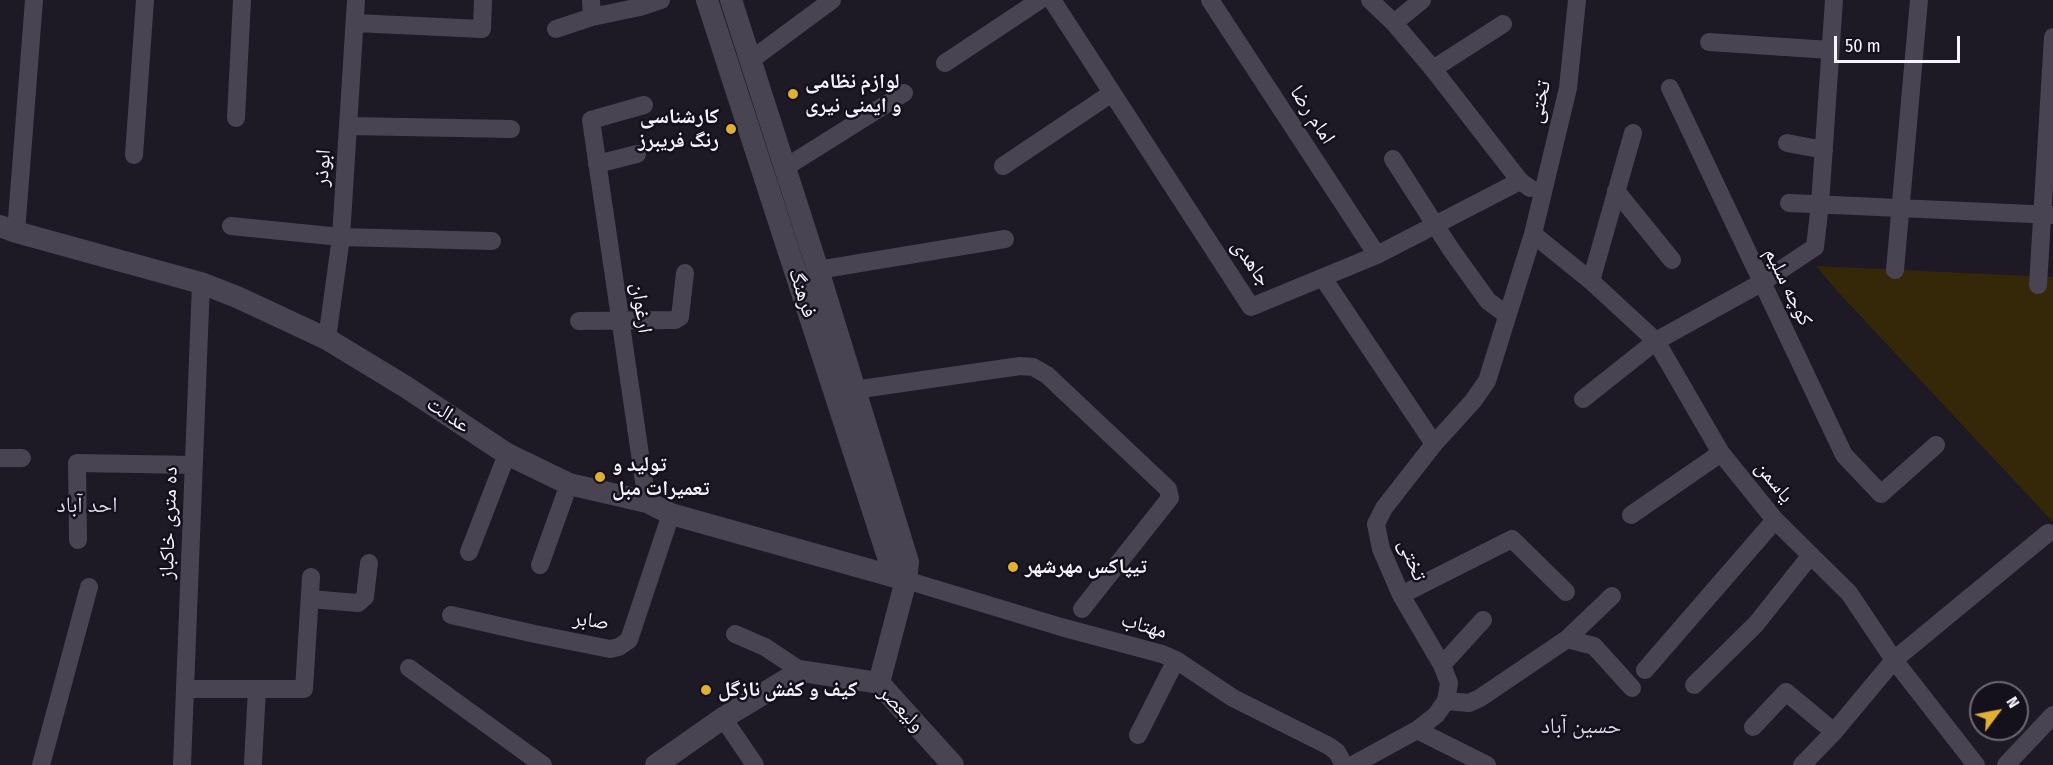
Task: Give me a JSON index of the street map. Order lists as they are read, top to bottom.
{
  "streets": {
    "street": [
      "تختی",
      "امام رضا",
      "ابوذر",
      "جاهدی",
      "کوچه سلیم",
      "فرهنگ",
      "ارغوان",
      "عدالت",
      "یاسمن",
      "ده متری خاکباز",
      "صابر",
      "مهتاب",
      "ولیعصر"
    ]
  },
  "crossings": [
    ["تختی", "یاسمن"],
    ["امام رضا", "جاهدی"],
    ["ابوذر", "عدالت"],
    ["فرهنگ", "عدالت"],
    ["فرهنگ", "مهتاب"],
    ["فرهنگ", "ولیعصر"],
    ["ارغوان", "عدالت"],
    ["عدالت", "ده متری خاکباز"],
    ["عدالت", "صابر"],
    ["عدالت", "مهتاب"]
  ],
  "districts": ["احد آباد", "حسین آباد"],
  "places": [
    "لوازم نظامی و ایمنی نیری",
    "کارشناسی رنگ فریبرز",
    "تولید و تعمیرات مبل",
    "تیپاکس مهرشهر",
    "کیف و کفش نازگل"
  ],
  "scale_bar": "50 m",
  "north": "top right"
}
